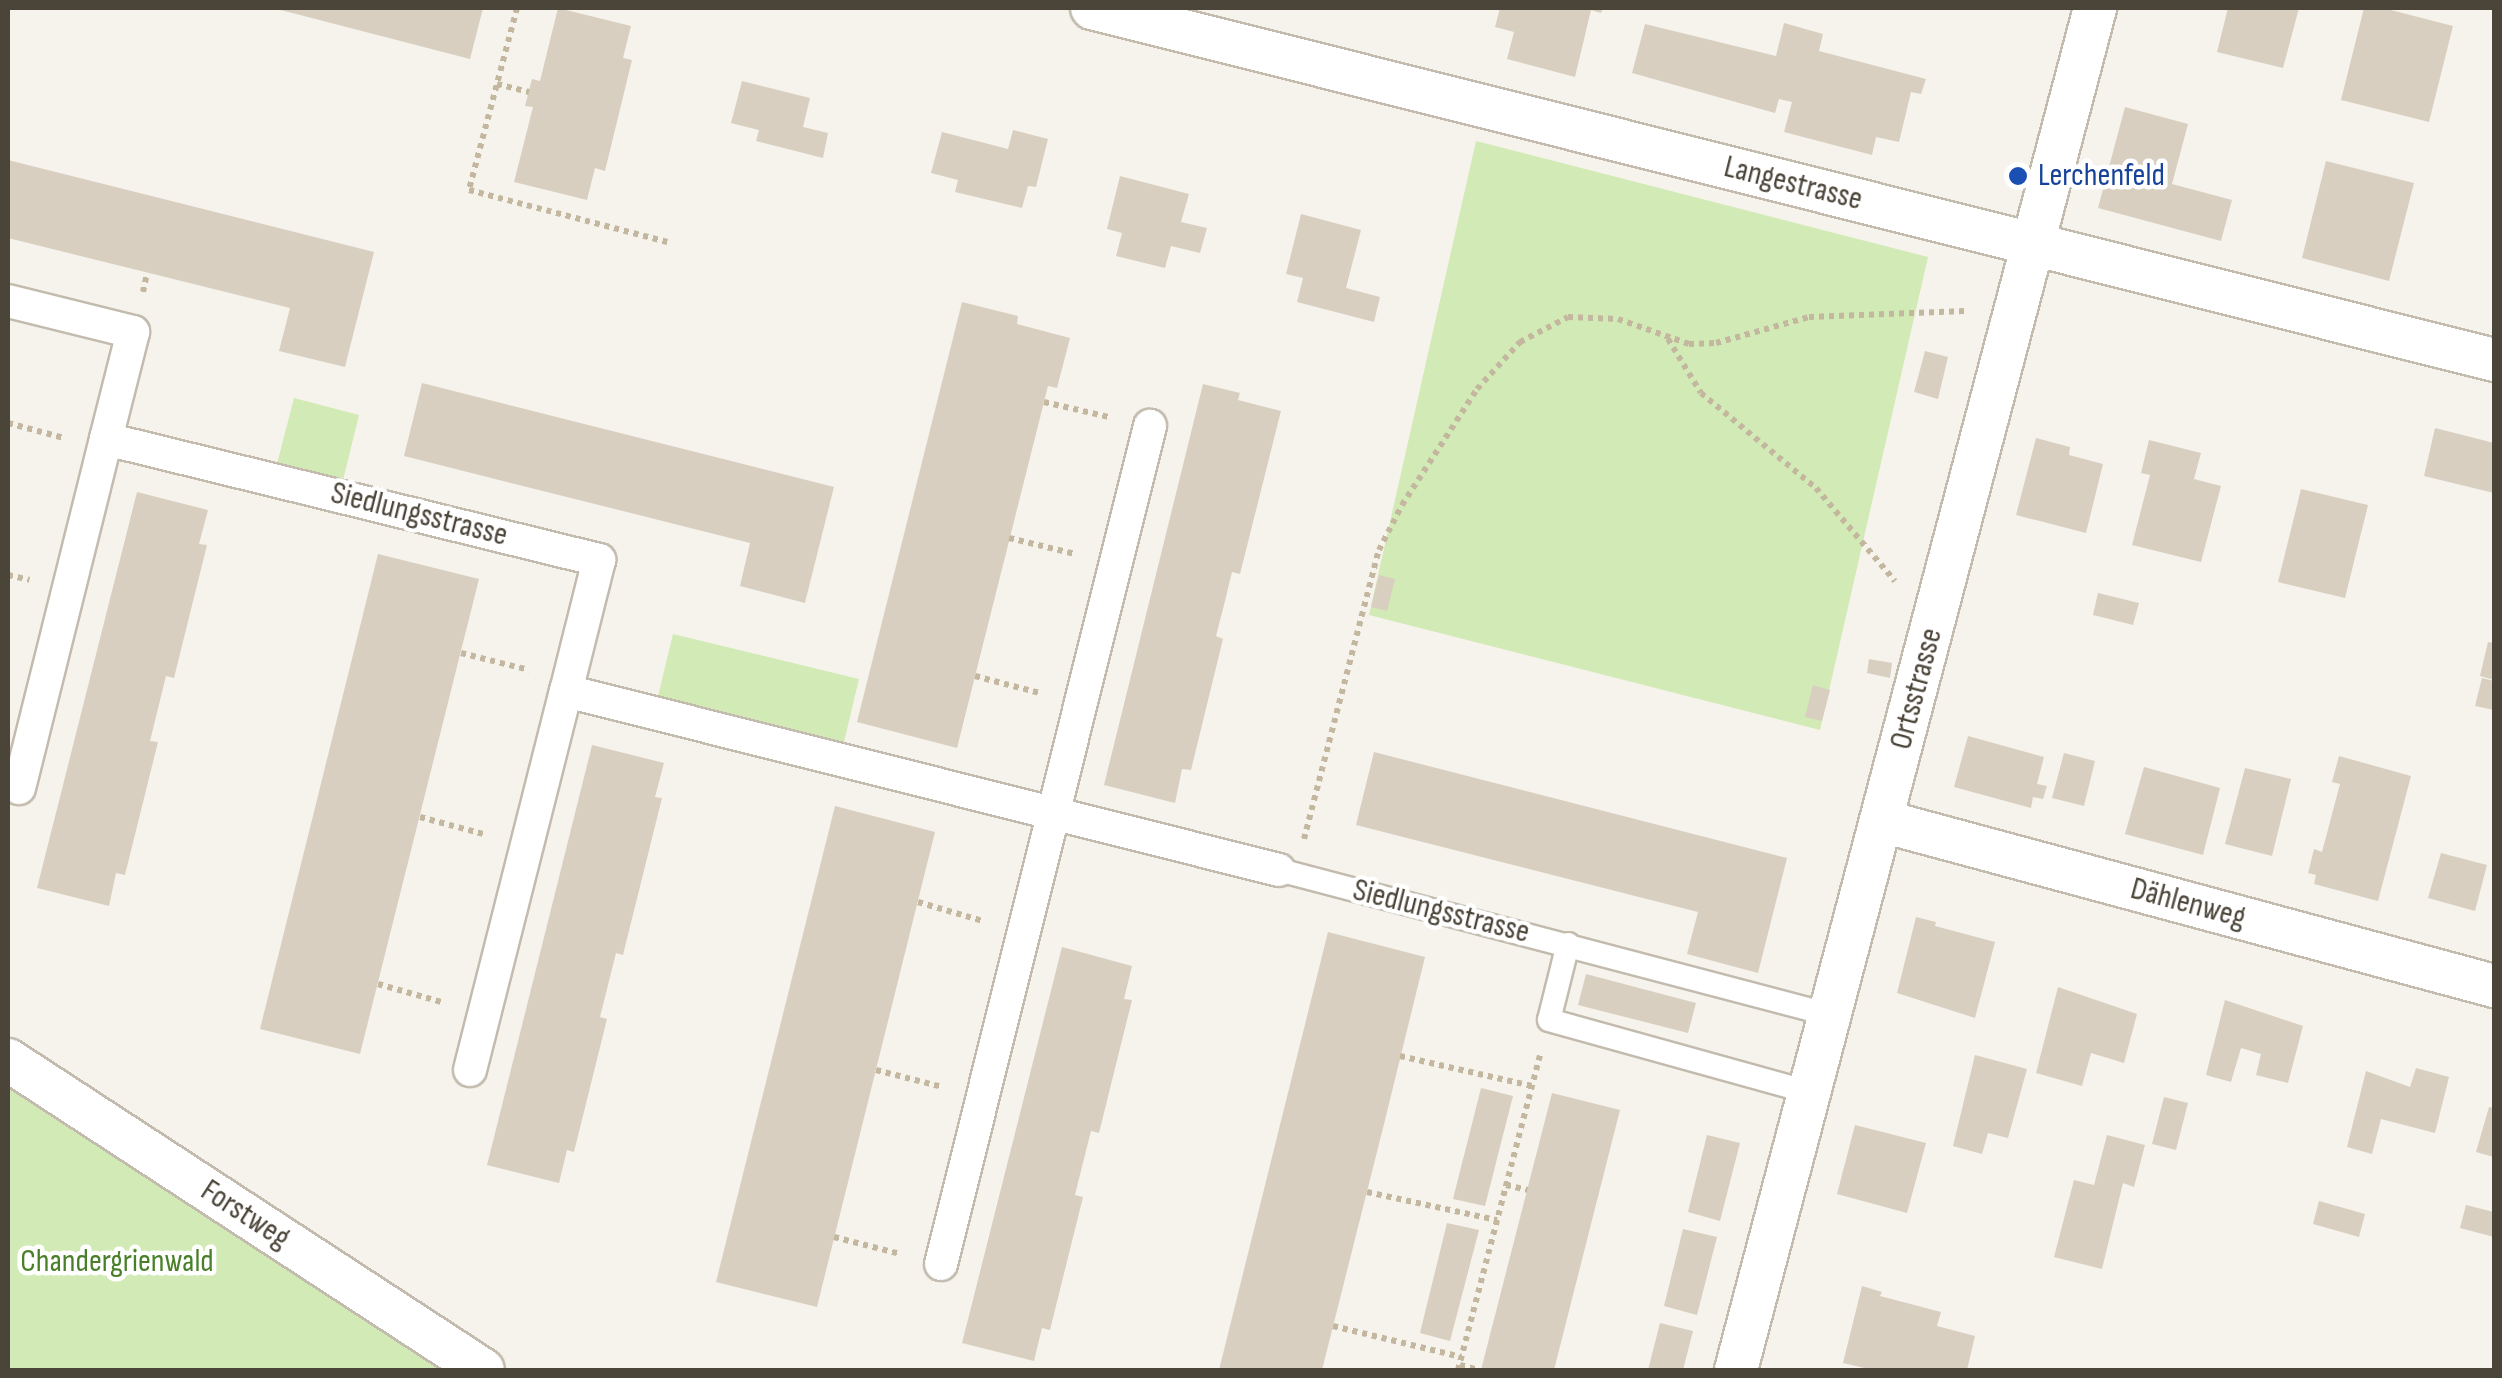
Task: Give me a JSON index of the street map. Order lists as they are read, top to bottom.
{
  "streets": {
    "street": [
      "Langestrasse",
      "Siedlungsstrasse",
      "Ortsstrasse",
      "Dählenweg",
      "Forstweg"
    ]
  },
  "crossings": [
    ["Langestrasse", "Ortsstrasse"],
    ["Siedlungsstrasse", "Ortsstrasse"],
    ["Ortsstrasse", "Dählenweg"]
  ],
  "parks": ["Chandergrienwald"],
  "places": ["Lerchenfeld"]
}
